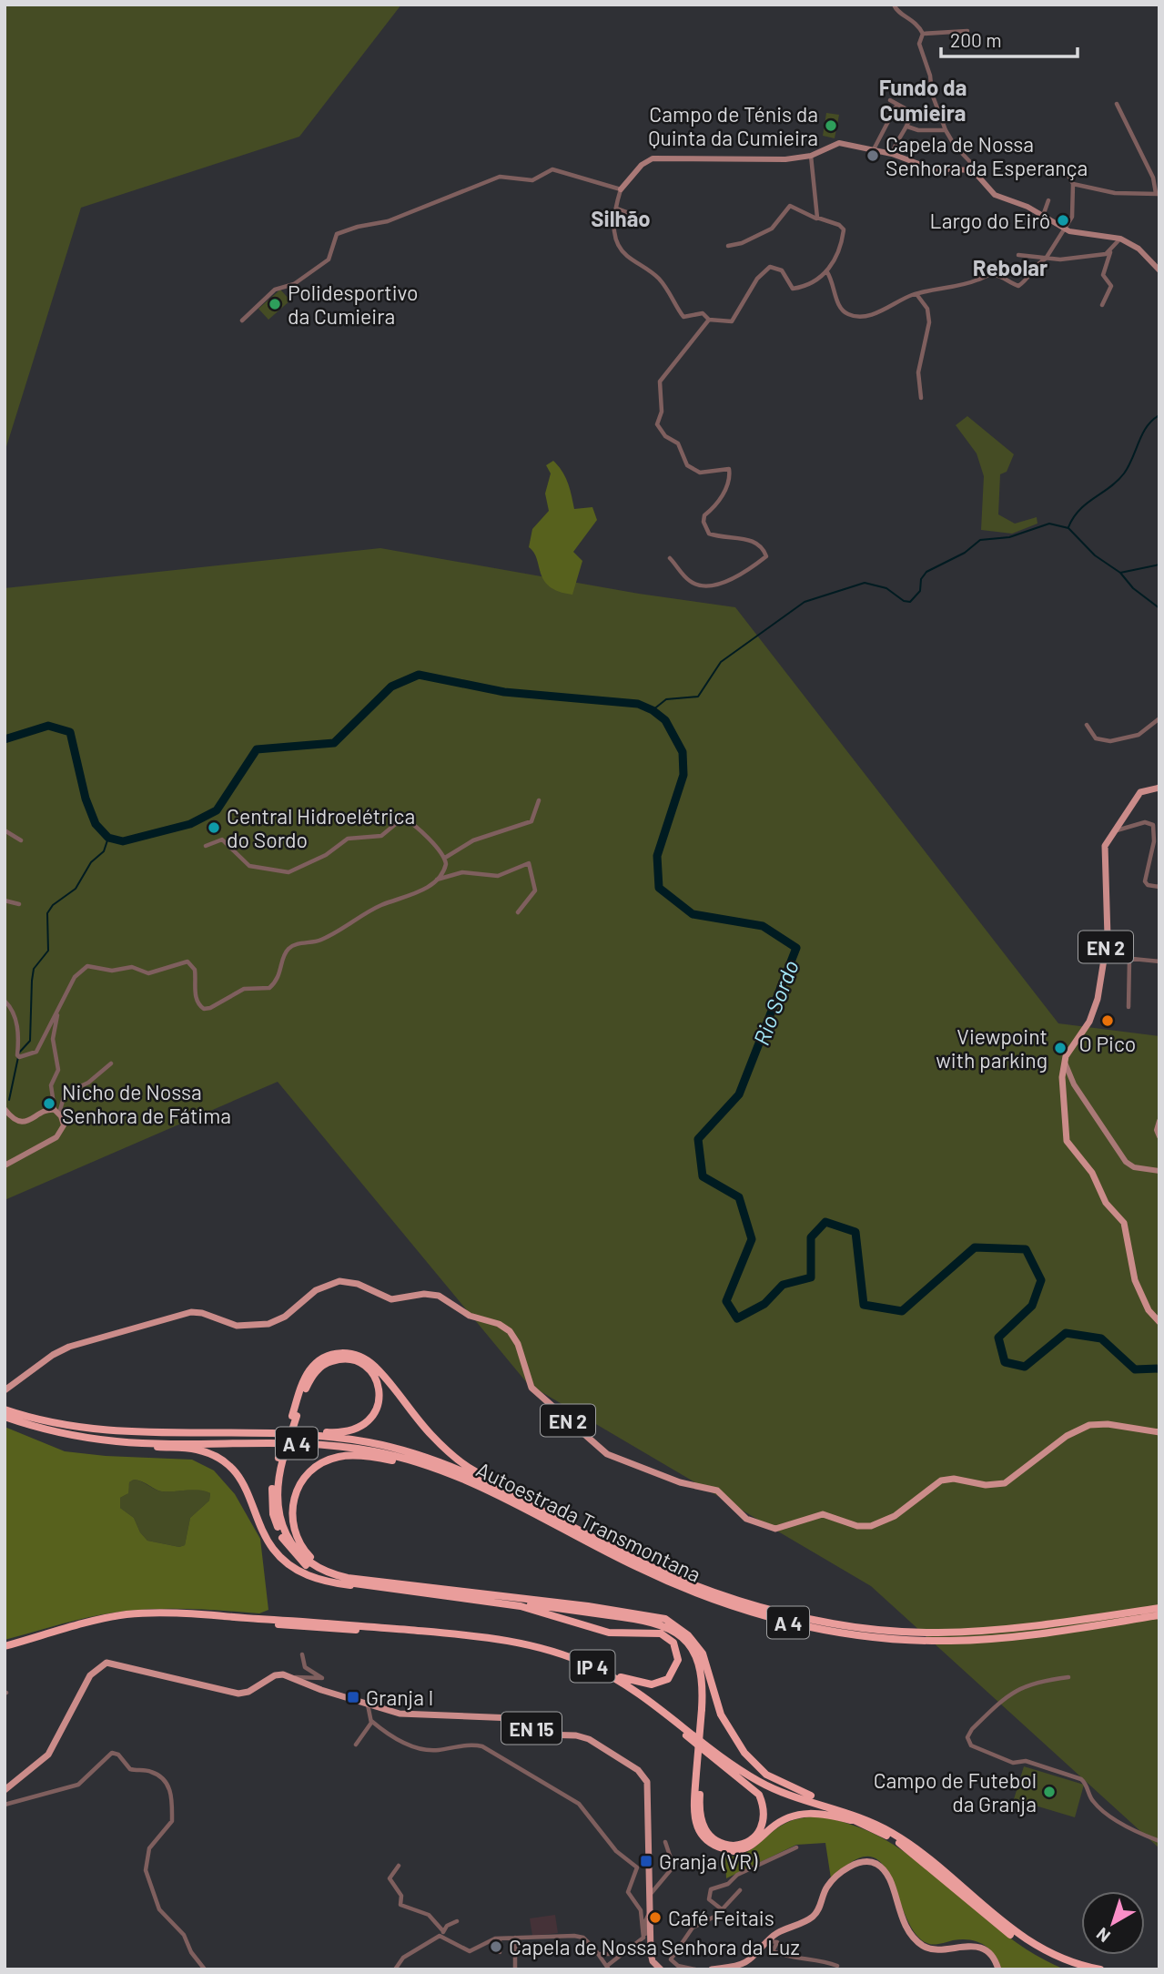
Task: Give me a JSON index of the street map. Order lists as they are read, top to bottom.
{
  "streets": {
    "highway": ["A 4", "Autoestrada Transmontana", "IP 4"],
    "main road": ["EN 2", "EN 15"]
  },
  "districts": ["Fundo da Cumieira", "Silhão", "Rebolar"],
  "water": ["Rio Sordo"],
  "places": {
    "other": [
      "Campo de Ténis da Quinta da Cumieira",
      "Capela de Nossa Senhora da Esperança",
      "Largo do Eirô",
      "Polidesportivo da Cumieira",
      "Central Hidroelétrica do Sordo",
      "O Pico",
      "Viewpoint with parking",
      "Nicho de Nossa Senhora de Fátima",
      "Campo de Futebol da Granja",
      "Café Feitais",
      "Capela de Nossa Senhora da Luz"
    ],
    "transit": ["Granja I", "Granja (VR)"]
  },
  "scale_bar": "200 m",
  "north": "bottom left"
}
